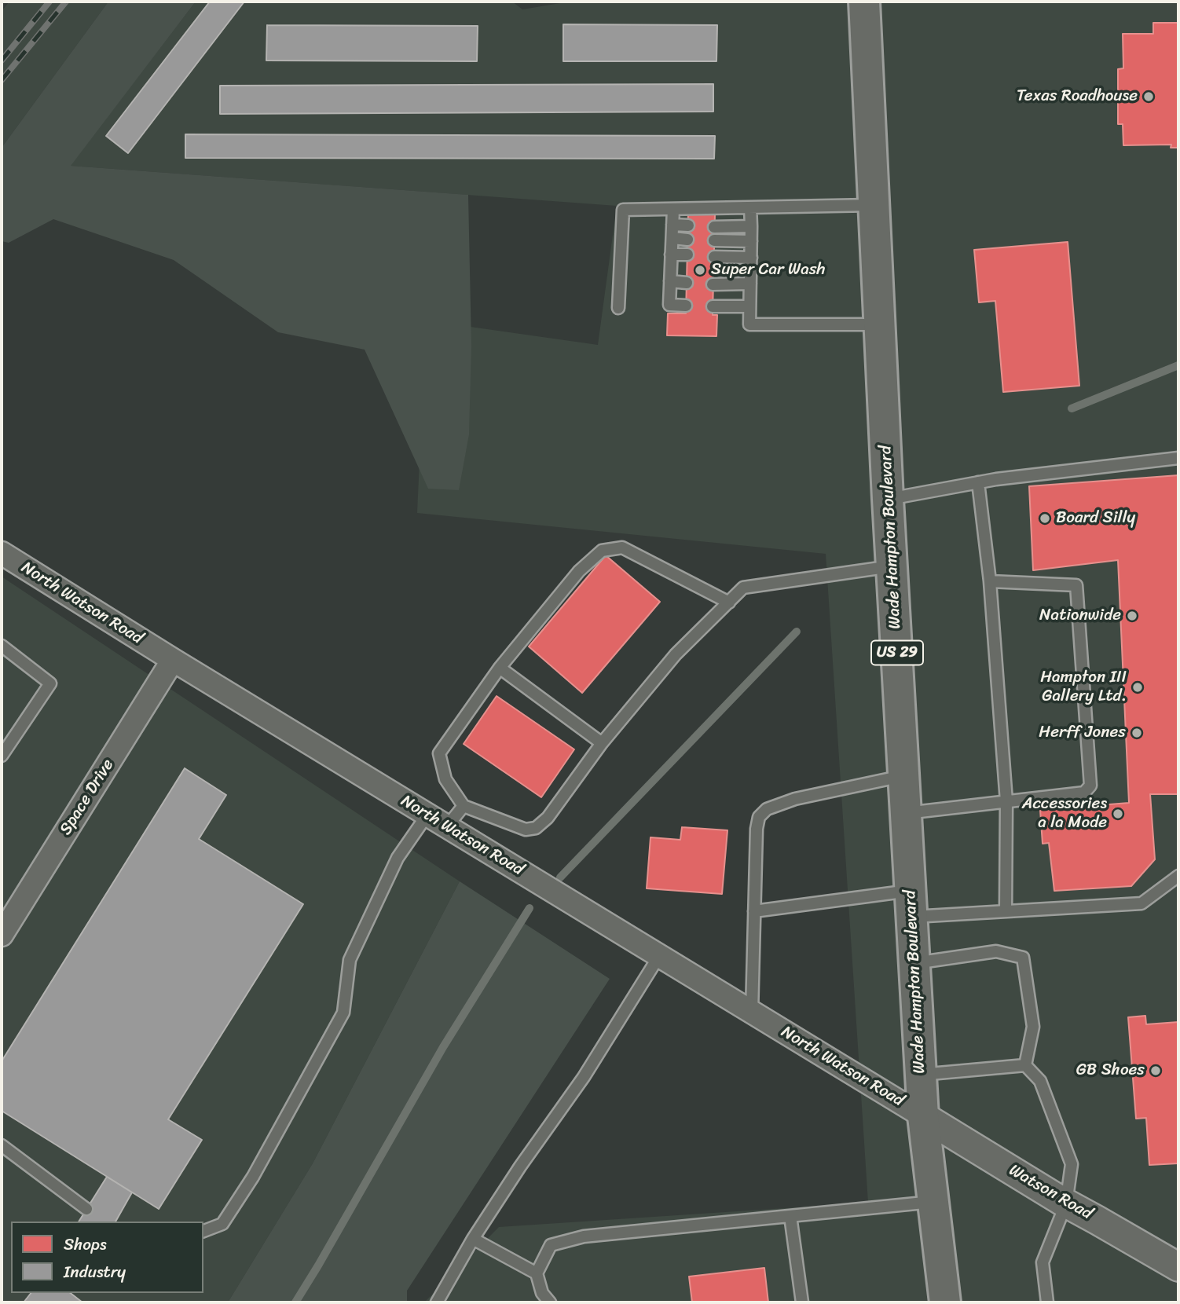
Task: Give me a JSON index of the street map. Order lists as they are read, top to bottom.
{
  "streets": {
    "main road": ["Wade Hampton Boulevard", "US 29"],
    "street": ["North Watson Road", "Space Drive", "Watson Road"]
  },
  "crossings": [
    ["Wade Hampton Boulevard", "North Watson Road"],
    ["Wade Hampton Boulevard", "Watson Road"],
    ["North Watson Road", "Space Drive"],
    ["North Watson Road", "Watson Road"]
  ],
  "places": [
    "Texas Roadhouse",
    "Super Car Wash",
    "Board Silly",
    "Nationwide",
    "Hampton III Gallery Ltd.",
    "Herff Jones",
    "Accessories a la Mode",
    "GB Shoes"
  ],
  "legend": ["Shops", "Industry"]
}
